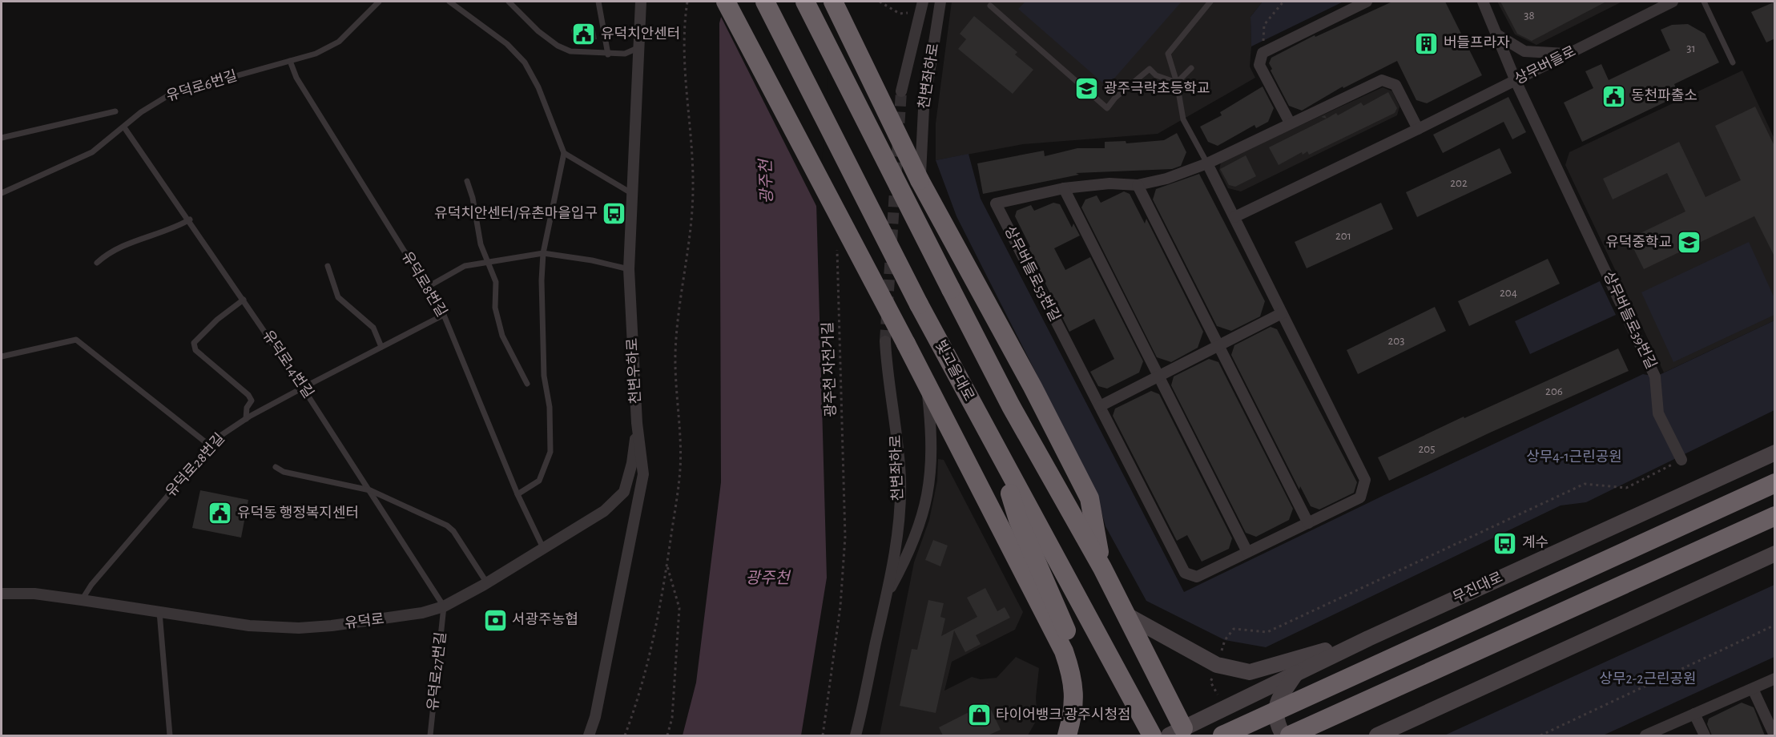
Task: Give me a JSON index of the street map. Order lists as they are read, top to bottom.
{
  "streets": {
    "highway": ["빛고을대로", "무진대로"],
    "street": [
      "상무버들로",
      "천변좌하로",
      "상무버들로53번길",
      "상무버들로39번길",
      "천변우하로",
      "유덕로"
    ],
    "lane": [
      "유덕로6번길",
      "유덕로8번길",
      "유덕로14번길",
      "유덕로28번길",
      "유덕로27번길"
    ],
    "path": ["광주천 자전거길"]
  },
  "crossings": [
    ["상무버들로", "상무버들로53번길"],
    ["상무버들로", "상무버들로39번길"],
    ["유덕로6번길", "유덕로8번길"],
    ["유덕로6번길", "유덕로14번길"],
    ["유덕로8번길", "유덕로28번길"],
    ["유덕로8번길", "유덕로"],
    ["유덕로14번길", "유덕로28번길"],
    ["유덕로14번길", "유덕로"],
    ["유덕로14번길", "유덕로27번길"],
    ["천변우하로", "유덕로"],
    ["유덕로28번길", "유덕로"],
    ["유덕로", "유덕로27번길"]
  ],
  "water": ["광주천"],
  "parks": ["상무4-1근린공원", "상무2-2근린공원"],
  "places": {
    "public building": ["유덕치안센터", "동천파출소", "유덕동 행정복지센터"],
    "building": ["버들프라자"],
    "school or university": ["광주극락초등학교", "유덕중학교"],
    "bus stop": ["유덕치안센터/유촌마을입구", "계수"],
    "bank": ["서광주농협"],
    "shop": ["타이어뱅크 광주시청점"]
  },
  "house_numbers": [
    "38",
    "31",
    "202",
    "201",
    "204",
    "203",
    "206",
    "205"
  ]
}
